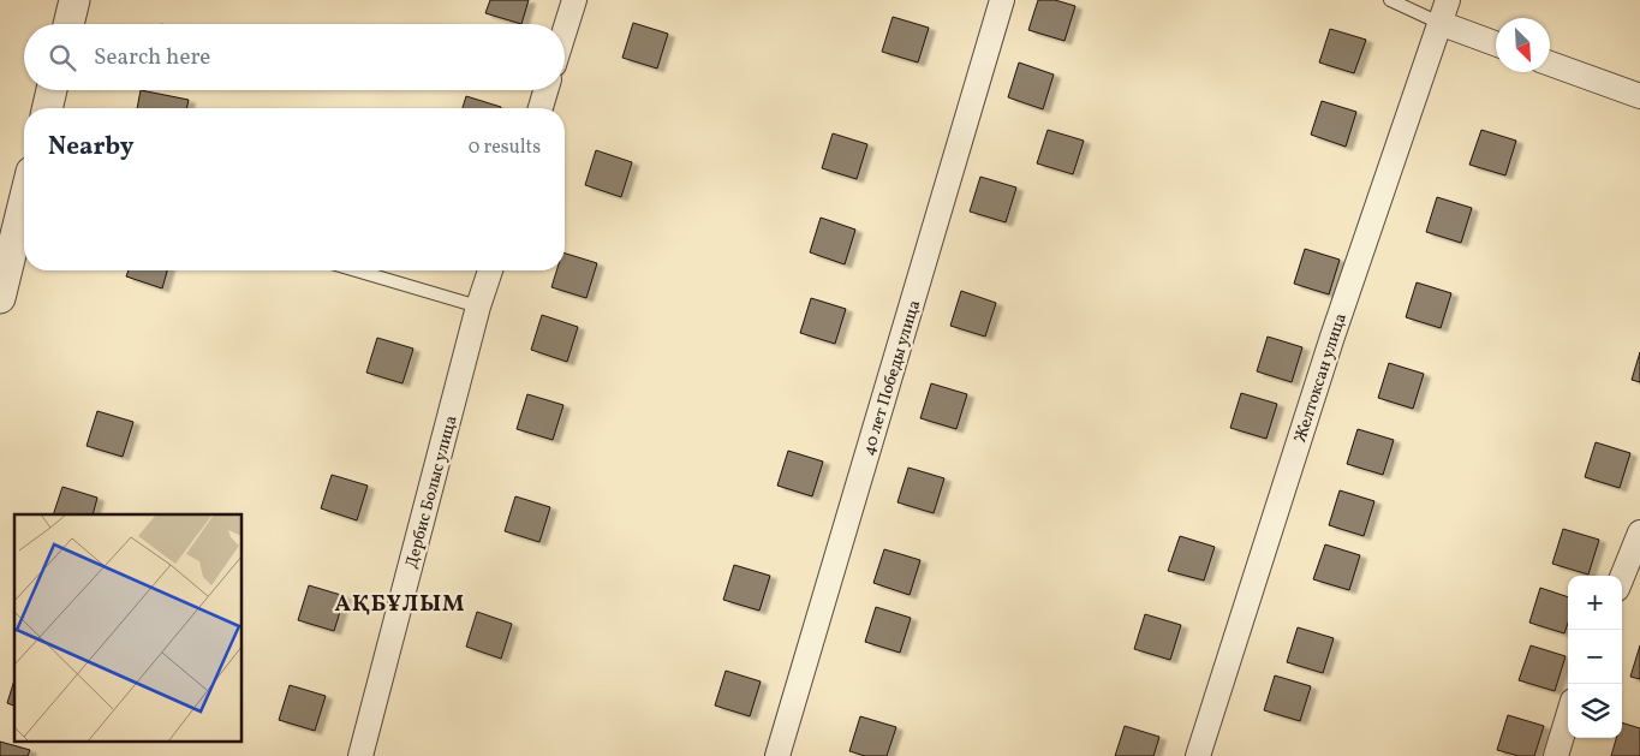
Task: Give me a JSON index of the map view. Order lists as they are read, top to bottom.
{
  "streets": {
    "street": ["40 лет Победы улица", "Желтоксан улица", "Дербис Болыс улица"]
  },
  "districts": ["АҚБҰЛЫМ"],
  "north": "bottom right",
  "page": {
    "search": "Search here",
    "heading": ["Nearby", "0 results"],
    "map_buttons": ["+", "−"]
  }
}
